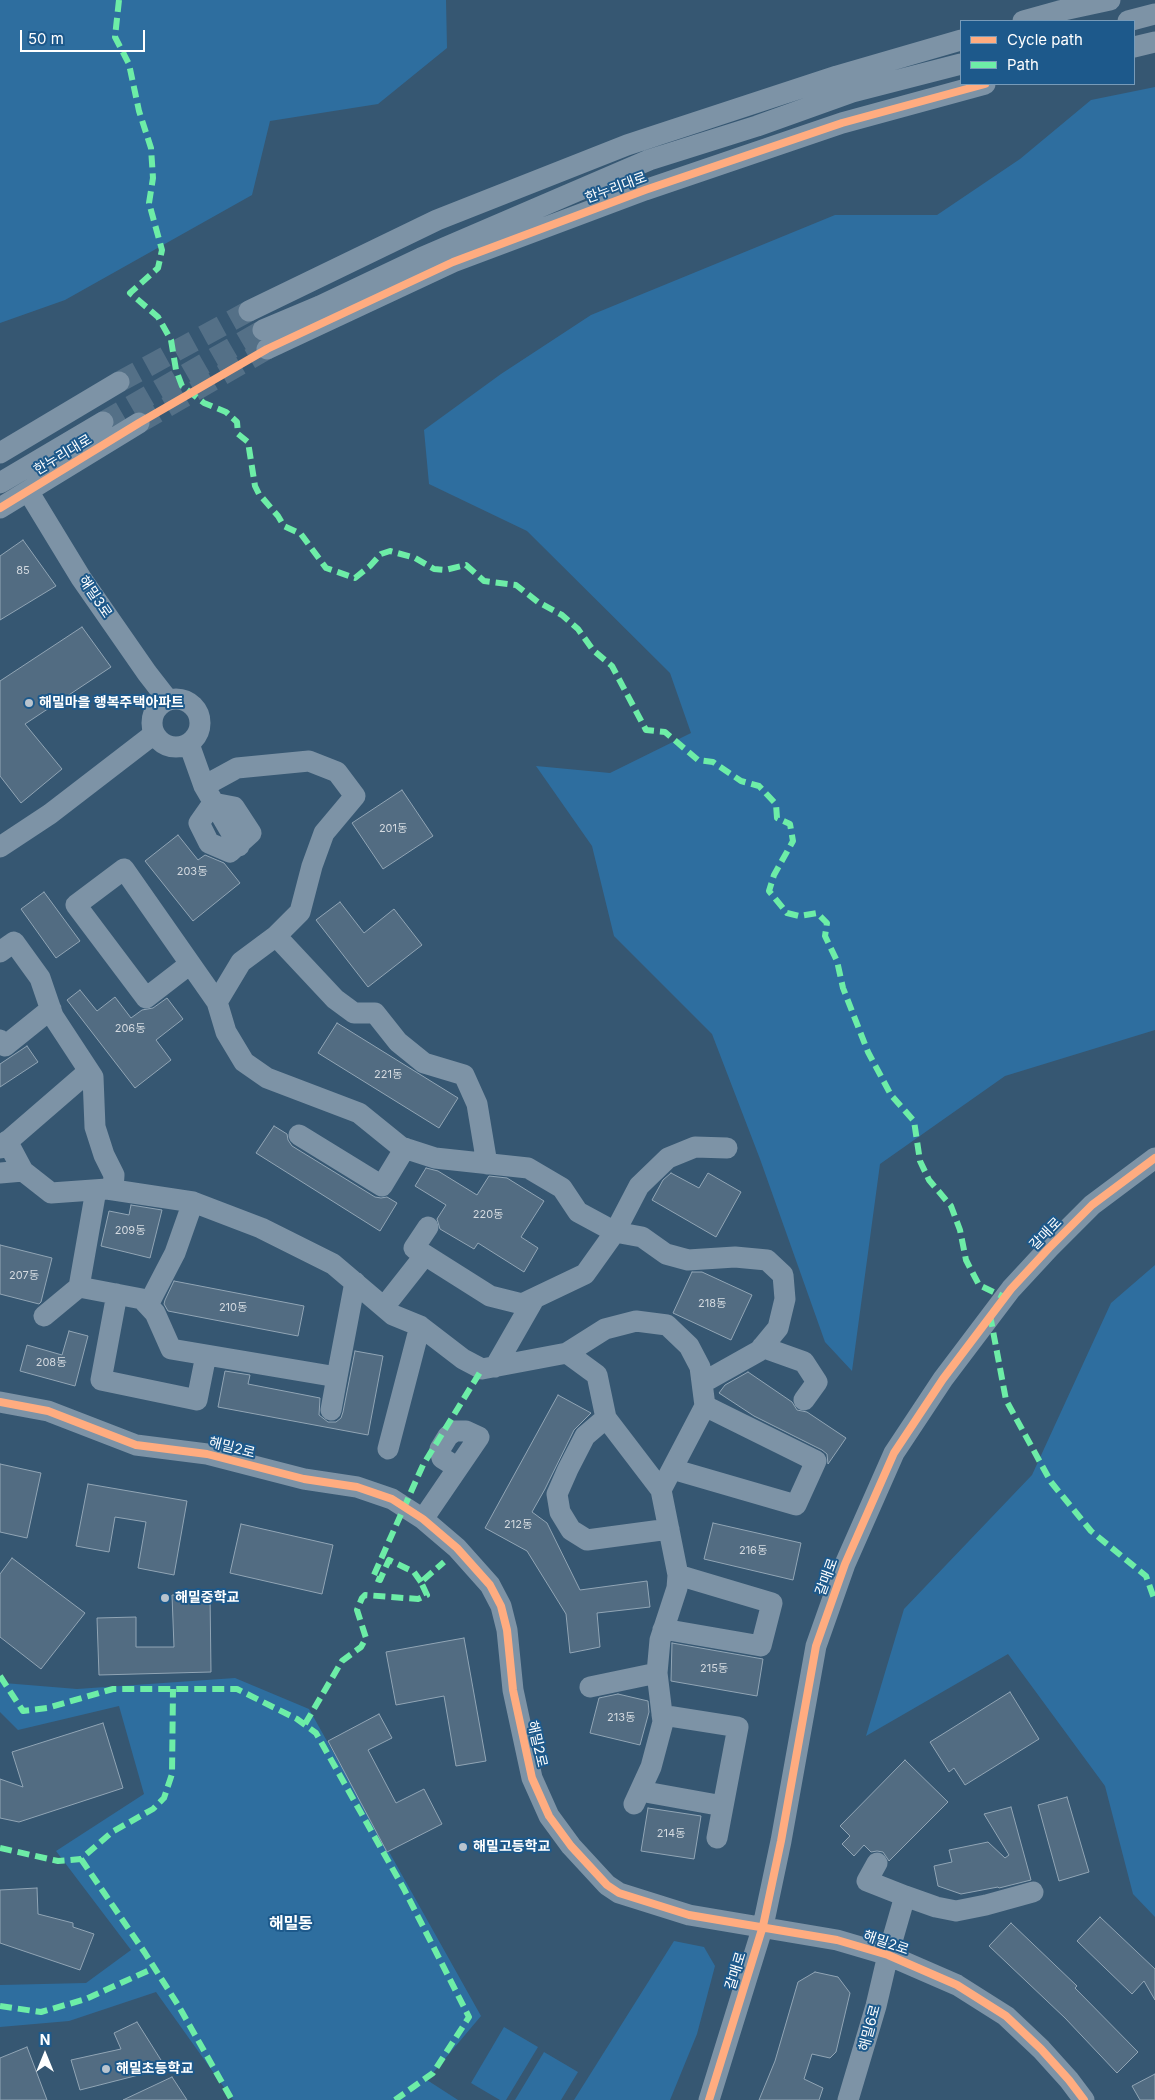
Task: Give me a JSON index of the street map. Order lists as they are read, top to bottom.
{
  "streets": {
    "street": [
      "한누리대로",
      "해밀3로",
      "갈매로",
      "해밀2로",
      "해밀6로"
    ]
  },
  "crossings": [
    ["한누리대로", "해밀3로"],
    ["갈매로", "해밀2로"],
    ["해밀2로", "해밀6로"]
  ],
  "districts": ["해밀동"],
  "places": [
    "해밀마을 행복주택아파트",
    "해밀중학교",
    "해밀고등학교",
    "해밀초등학교"
  ],
  "house_numbers": [
    "85",
    "201동",
    "203동",
    "206동",
    "221동",
    "220동",
    "209동",
    "207동",
    "218동",
    "210동",
    "208동",
    "212동",
    "216동",
    "215동",
    "213동",
    "214동"
  ],
  "legend": ["Cycle path", "Path"],
  "scale_bar": "50 m",
  "north": "top"
}
